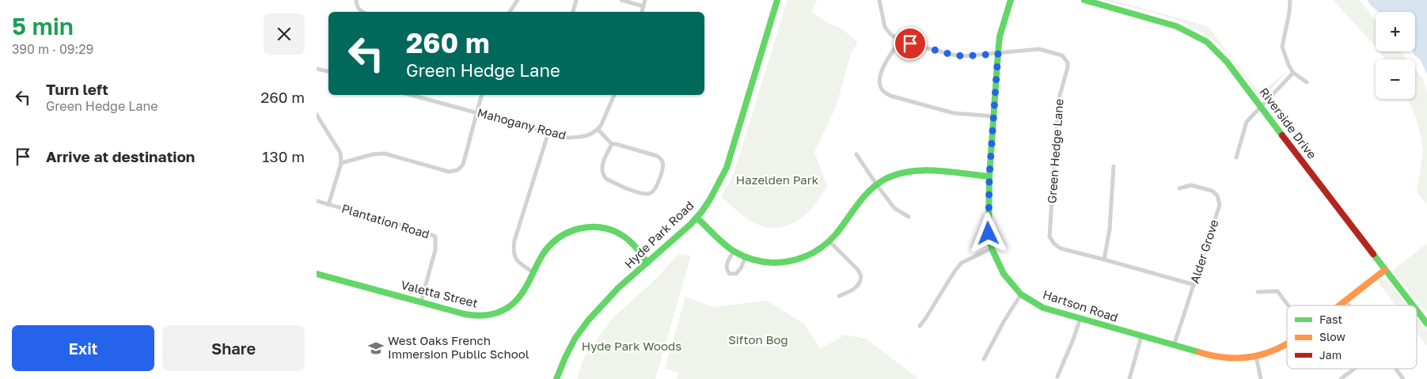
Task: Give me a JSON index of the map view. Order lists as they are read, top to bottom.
{
  "streets": {
    "street": [
      "Riverside Drive",
      "Mahogany Road",
      "Green Hedge Lane",
      "Plantation Road",
      "Hyde Park Road",
      "Alder Grove",
      "Valetta Street",
      "Hartson Road"
    ]
  },
  "crossings": [
    ["Riverside Drive", "Hartson Road"],
    ["Green Hedge Lane", "Alder Grove"],
    ["Green Hedge Lane", "Hartson Road"],
    ["Plantation Road", "Valetta Street"],
    ["Hyde Park Road", "Valetta Street"],
    ["Alder Grove", "Hartson Road"]
  ],
  "parks": ["Hazelden Park", "Sifton Bog", "Hyde Park Woods"],
  "places": {
    "school or university": ["West Oaks French Immersion Public School"]
  },
  "legend": ["Fast", "Slow", "Jam"],
  "page": {
    "heading": ["5 min", "390 m · 09:29"],
    "map_buttons": ["+", "−"],
    "turn": ["260 m", "Green Hedge Lane"],
    "list": [
      {
        "name": "Turn left",
        "note": "Green Hedge Lane",
        "value": "260 m"
      },
      {
        "name": "Arrive at destination",
        "value": "130 m"
      }
    ],
    "buttons": ["Exit", "Share"]
  }
}
